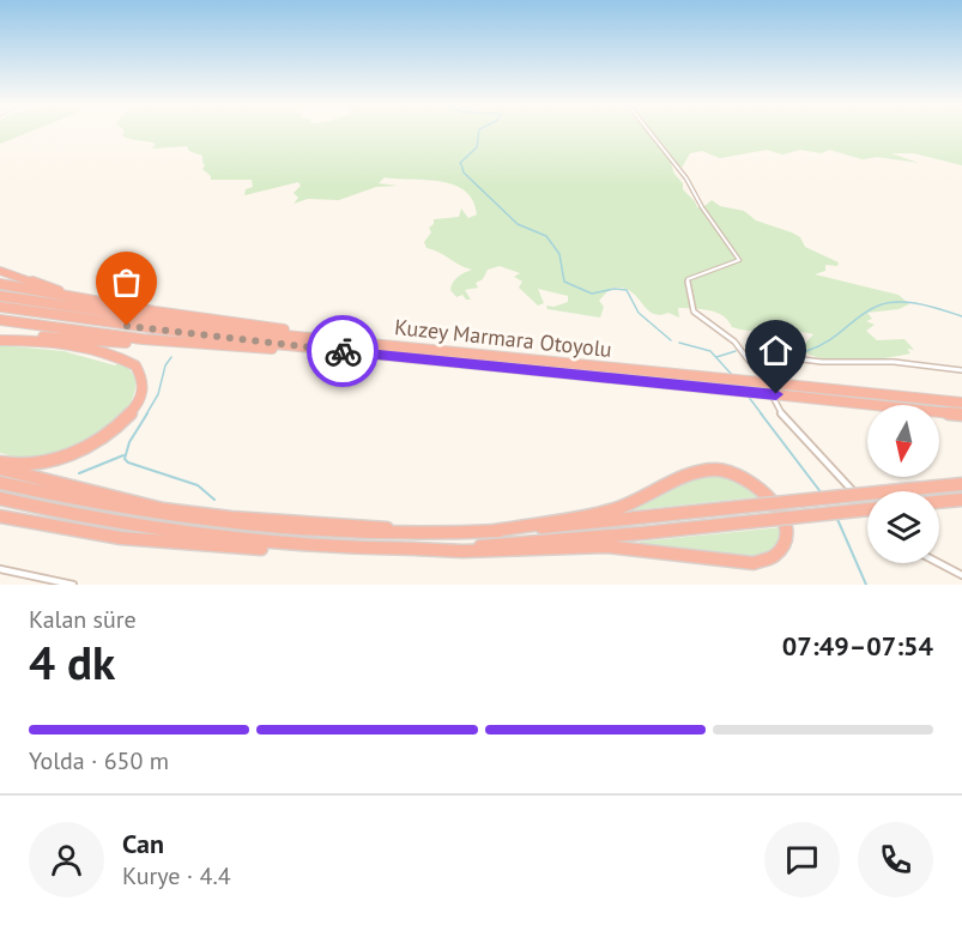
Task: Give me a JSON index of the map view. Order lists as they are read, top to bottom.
{
  "streets": {
    "highway": ["Kuzey Marmara Otoyolu"]
  },
  "north": "bottom",
  "page": {
    "heading": ["4 dk", "Kalan süre", "07:49–07:54"],
    "panel": ["Can", "Kurye · 4.4"],
    "bar": "Yolda · 650 m"
  }
}
